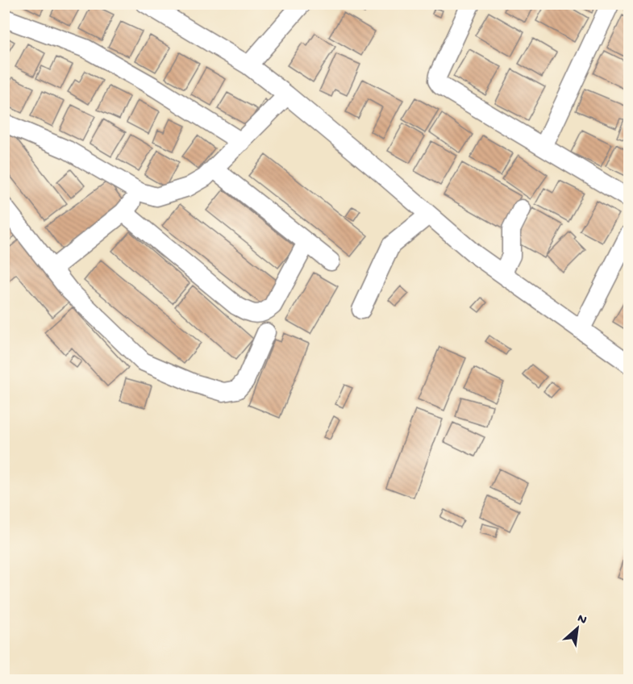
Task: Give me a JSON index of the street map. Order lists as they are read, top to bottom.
{
  "north": "top right"
}
